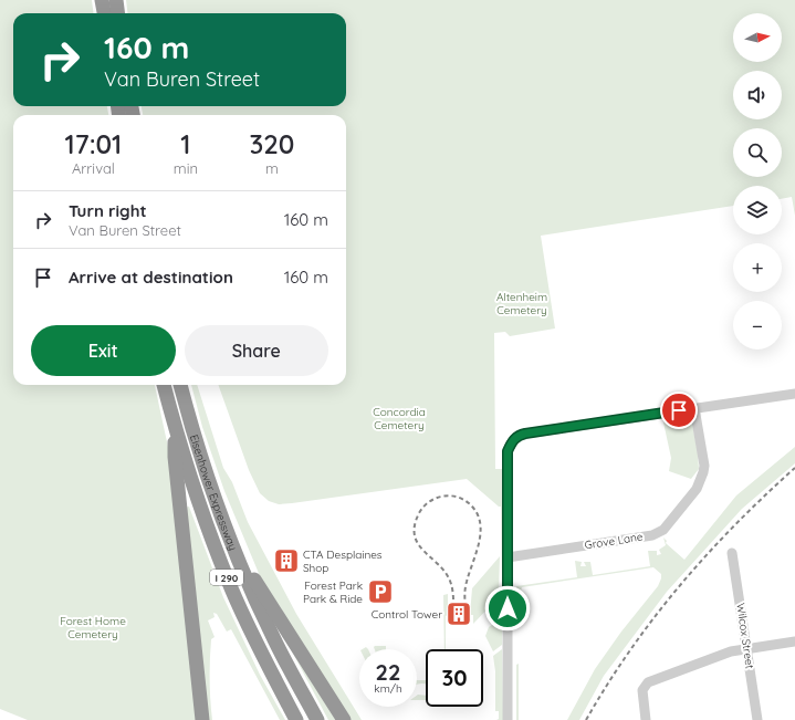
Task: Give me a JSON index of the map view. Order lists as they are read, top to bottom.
{
  "streets": {
    "highway": ["Eisenhower Expressway", "I 290"],
    "street": ["Grove Lane", "Wilcox Street"]
  },
  "parks": ["Altenheim Cemetery", "Concordia Cemetery", "Forest Home Cemetery"],
  "places": {
    "building": ["CTA Desplaines Shop", "Control Tower"],
    "parking": ["Forest Park Park & Ride"]
  },
  "north": "right",
  "page": {
    "map_buttons": ["+", "−"],
    "turn": ["160 m", "Van Buren Street"],
    "eta": [
      "17:01",
      "Arrival",
      "1",
      "min",
      "320",
      "m"
    ],
    "list": [
      {
        "name": "Turn right",
        "note": "Van Buren Street",
        "value": "160 m"
      },
      {
        "name": "Arrive at destination",
        "value": "160 m"
      }
    ],
    "buttons": ["Exit", "Share"],
    "speed": "22 km/h",
    "limit": "30"
  }
}
